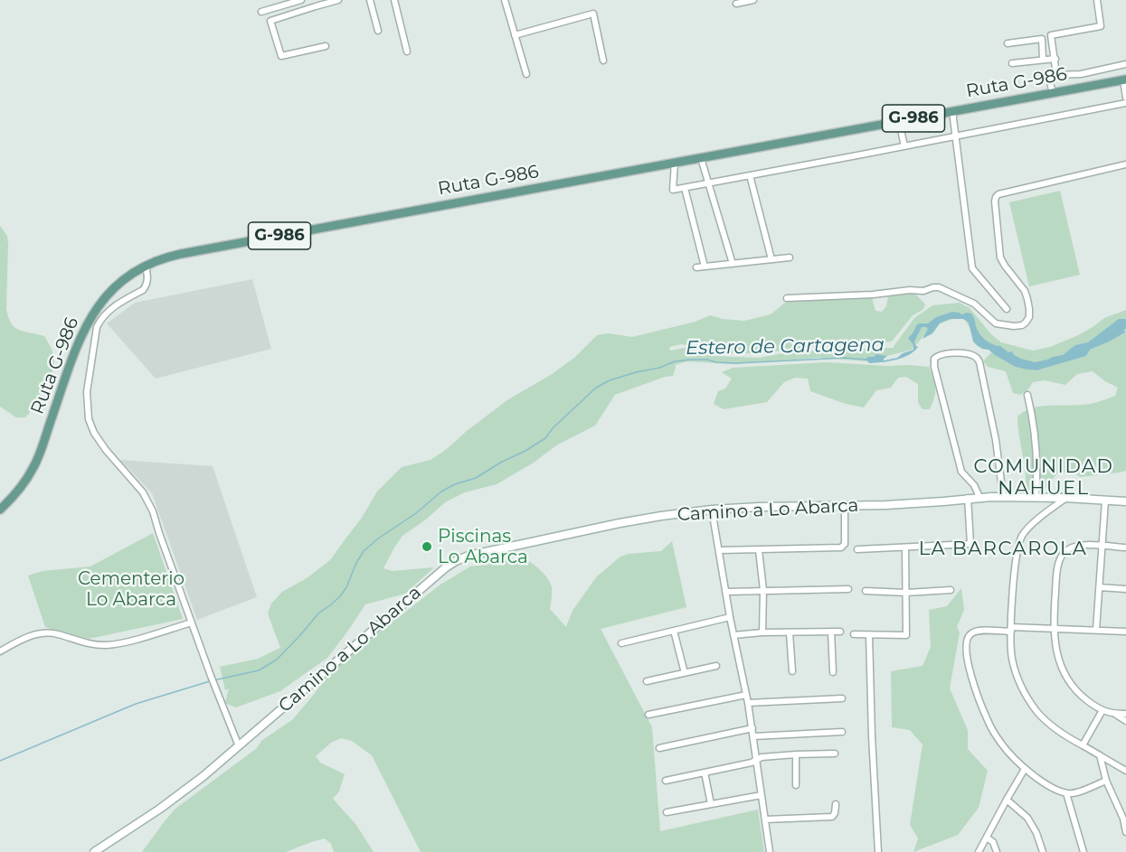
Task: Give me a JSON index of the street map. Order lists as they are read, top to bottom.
{
  "streets": {
    "main road": ["Ruta G-986", "G-986", "Camino a Lo Abarca"]
  },
  "districts": ["COMUNIDAD NAHUEL", "LA BARCAROLA"],
  "water": ["Estero de Cartagena"],
  "parks": ["Cementerio Lo Abarca"],
  "places": ["Piscinas Lo Abarca"]
}
